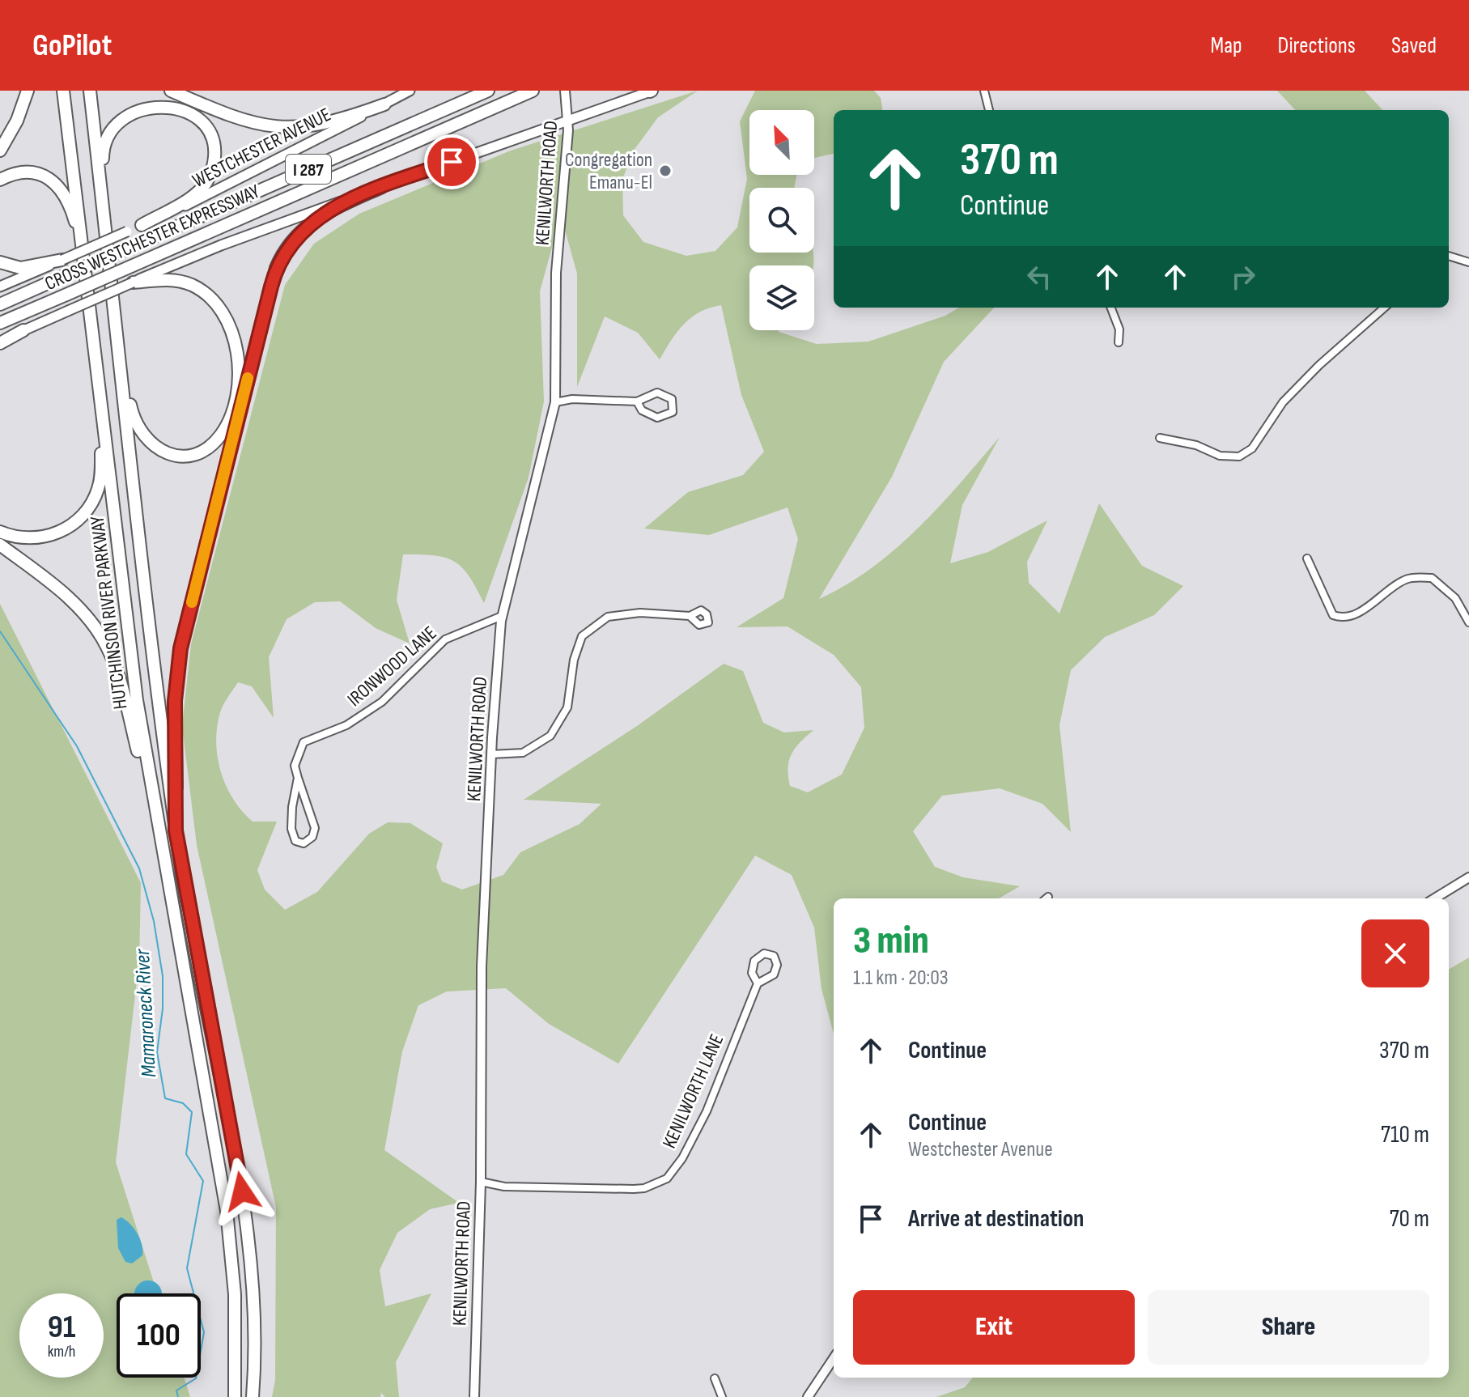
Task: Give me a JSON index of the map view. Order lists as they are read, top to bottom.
{
  "streets": {
    "highway": ["I 287", "CROSS WESTCHESTER EXPRESSWAY", "HUTCHINSON RIVER PARKWAY"],
    "main road": ["WESTCHESTER AVENUE"],
    "street": ["KENILWORTH ROAD", "IRONWOOD LANE", "KENILWORTH LANE"]
  },
  "crossings": [
    ["KENILWORTH ROAD", "IRONWOOD LANE"],
    ["KENILWORTH ROAD", "KENILWORTH LANE"]
  ],
  "water": ["Mamaroneck River"],
  "places": ["Congregation Emanu-El"],
  "north": "top left",
  "page": {
    "header": "GoPilot",
    "nav": ["Map", "Directions", "Saved"],
    "turn": ["370 m", "Continue"],
    "heading": ["3 min", "1.1 km · 20:03"],
    "list": [
      {
        "name": "Continue",
        "value": "370 m"
      },
      {
        "name": "Continue",
        "note": "Westchester Avenue",
        "value": "710 m"
      },
      {
        "name": "Arrive at destination",
        "value": "70 m"
      }
    ],
    "buttons": ["Exit", "Share"],
    "speed": "91 km/h",
    "limit": "100"
  }
}
